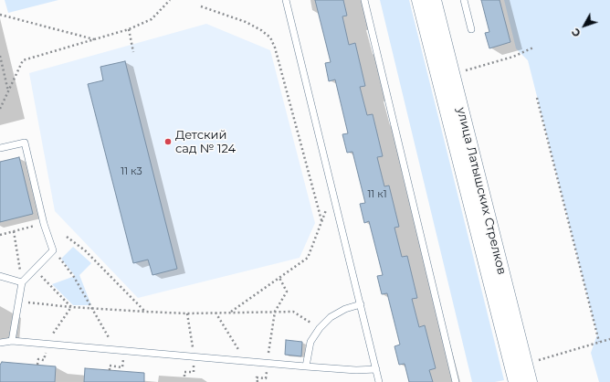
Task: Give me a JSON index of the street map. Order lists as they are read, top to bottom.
{
  "streets": {
    "street": ["улица Латышских Стрелков"]
  },
  "places": ["Детский сад № 124"],
  "house_numbers": ["11 к3", "11 к1"],
  "north": "bottom left"
}
